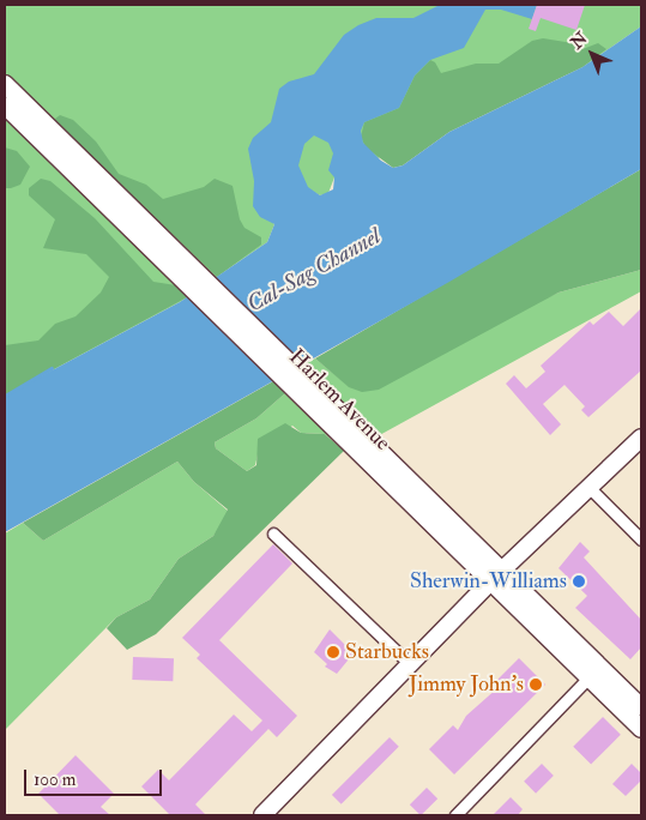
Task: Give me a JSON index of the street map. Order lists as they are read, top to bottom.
{
  "streets": {
    "main road": ["Harlem Avenue"]
  },
  "water": ["Cal-Sag Channel"],
  "places": ["Sherwin-Williams", "Starbucks", "Jimmy John's"],
  "scale_bar": "100 m",
  "north": "top left"
}
